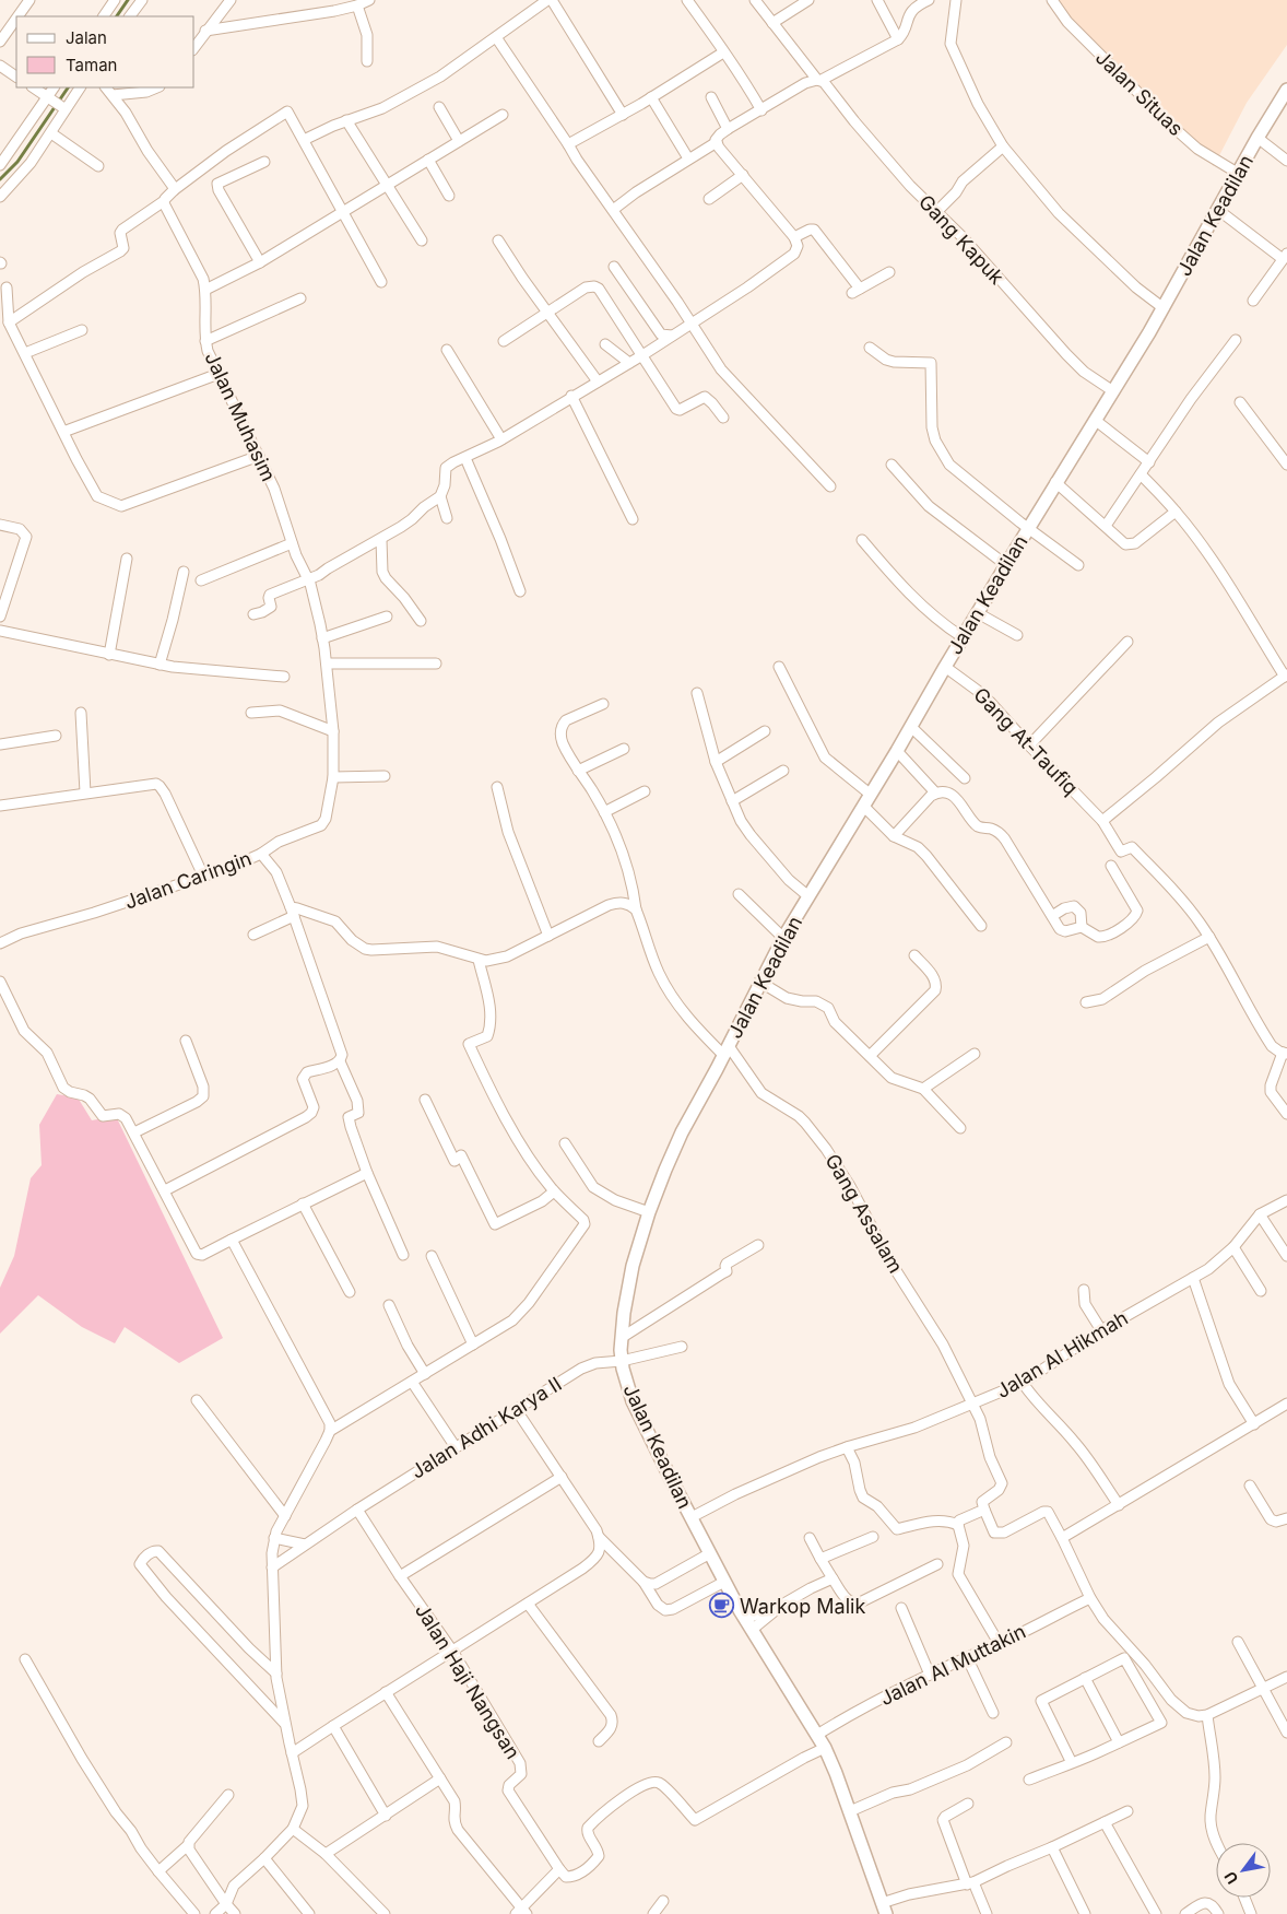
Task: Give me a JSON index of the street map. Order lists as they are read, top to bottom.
{
  "streets": {
    "main road": ["Jalan Keadilan"],
    "street": [
      "Jalan Situas",
      "Gang Kapuk",
      "Jalan Muhasim",
      "Gang At-Taufiq",
      "Jalan Caringin",
      "Gang Assalam",
      "Jalan Al Hikmah",
      "Jalan Adhi Karya II",
      "Jalan Al Muttakin",
      "Jalan Haji Nangsan"
    ]
  },
  "crossings": [
    ["Jalan Situas", "Jalan Keadilan"],
    ["Jalan Keadilan", "Gang Kapuk"],
    ["Jalan Keadilan", "Gang At-Taufiq"],
    ["Jalan Keadilan", "Gang Assalam"],
    ["Jalan Keadilan", "Jalan Al Hikmah"],
    ["Jalan Keadilan", "Jalan Adhi Karya II"],
    ["Jalan Keadilan", "Jalan Al Muttakin"],
    ["Jalan Muhasim", "Jalan Caringin"],
    ["Gang Assalam", "Jalan Al Hikmah"],
    ["Jalan Adhi Karya II", "Jalan Haji Nangsan"]
  ],
  "places": {
    "cafe": ["Warkop Malik"]
  },
  "legend": ["Jalan", "Taman"],
  "north": "bottom left"
}
